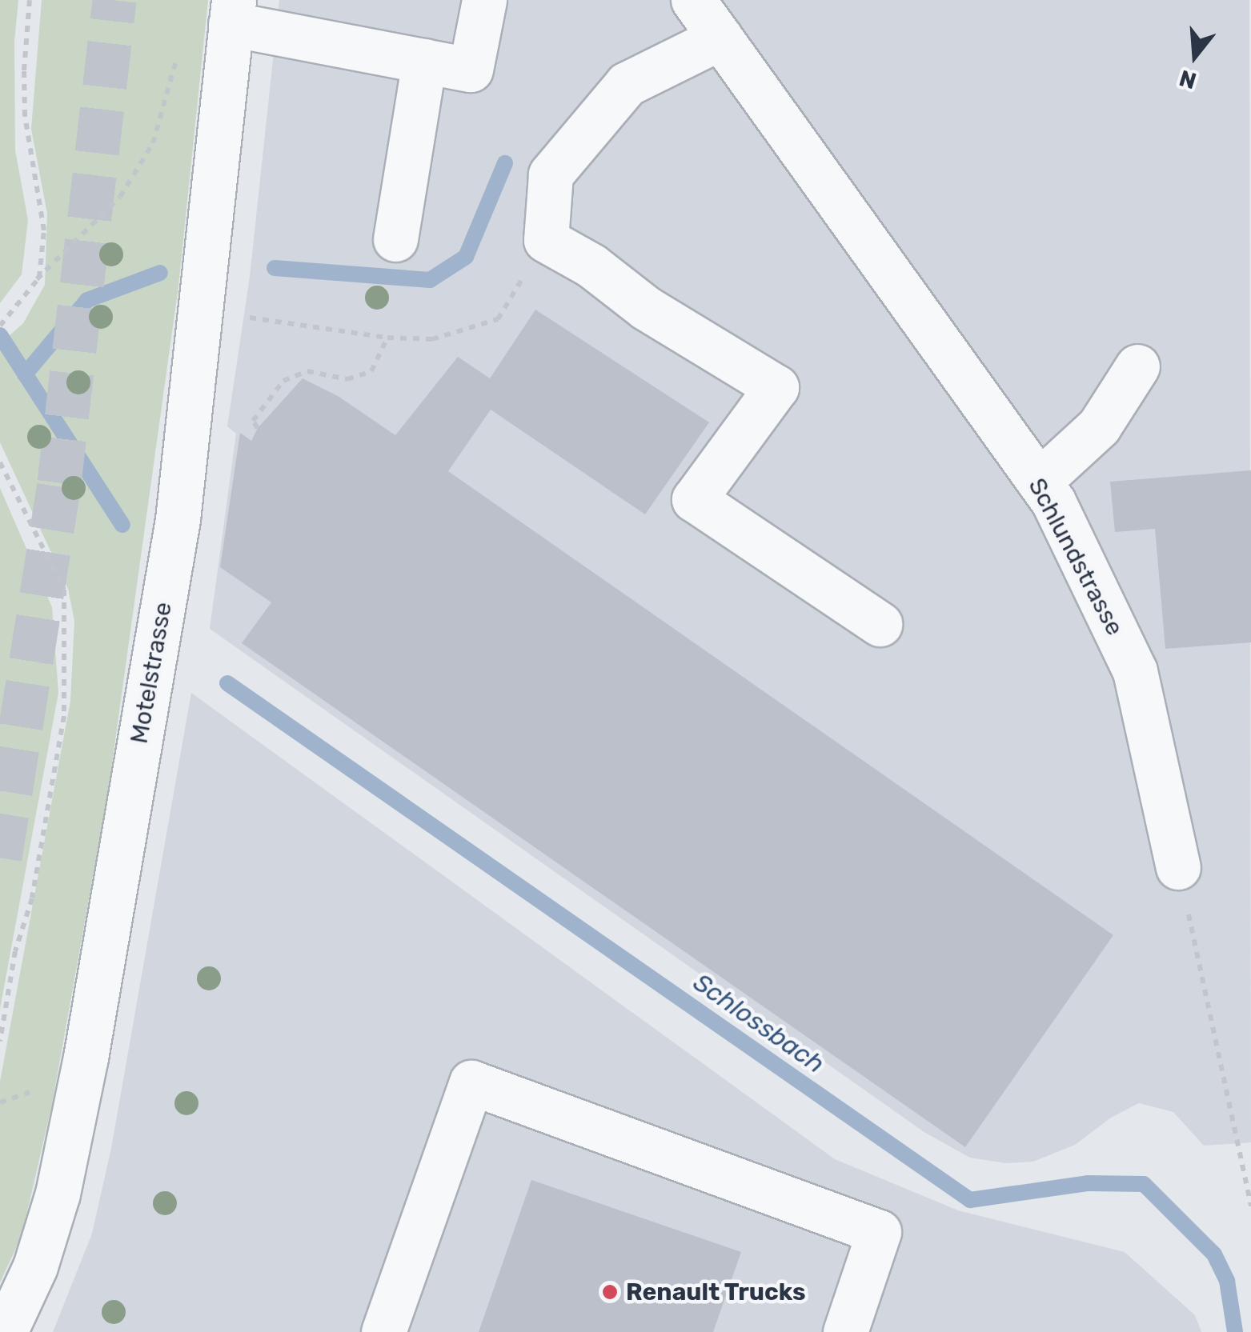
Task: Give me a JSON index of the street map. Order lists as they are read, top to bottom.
{
  "streets": {
    "street": ["Schlundstrasse", "Motelstrasse"]
  },
  "water": ["Schlossbach"],
  "places": ["Renault Trucks"],
  "north": "bottom"
}
